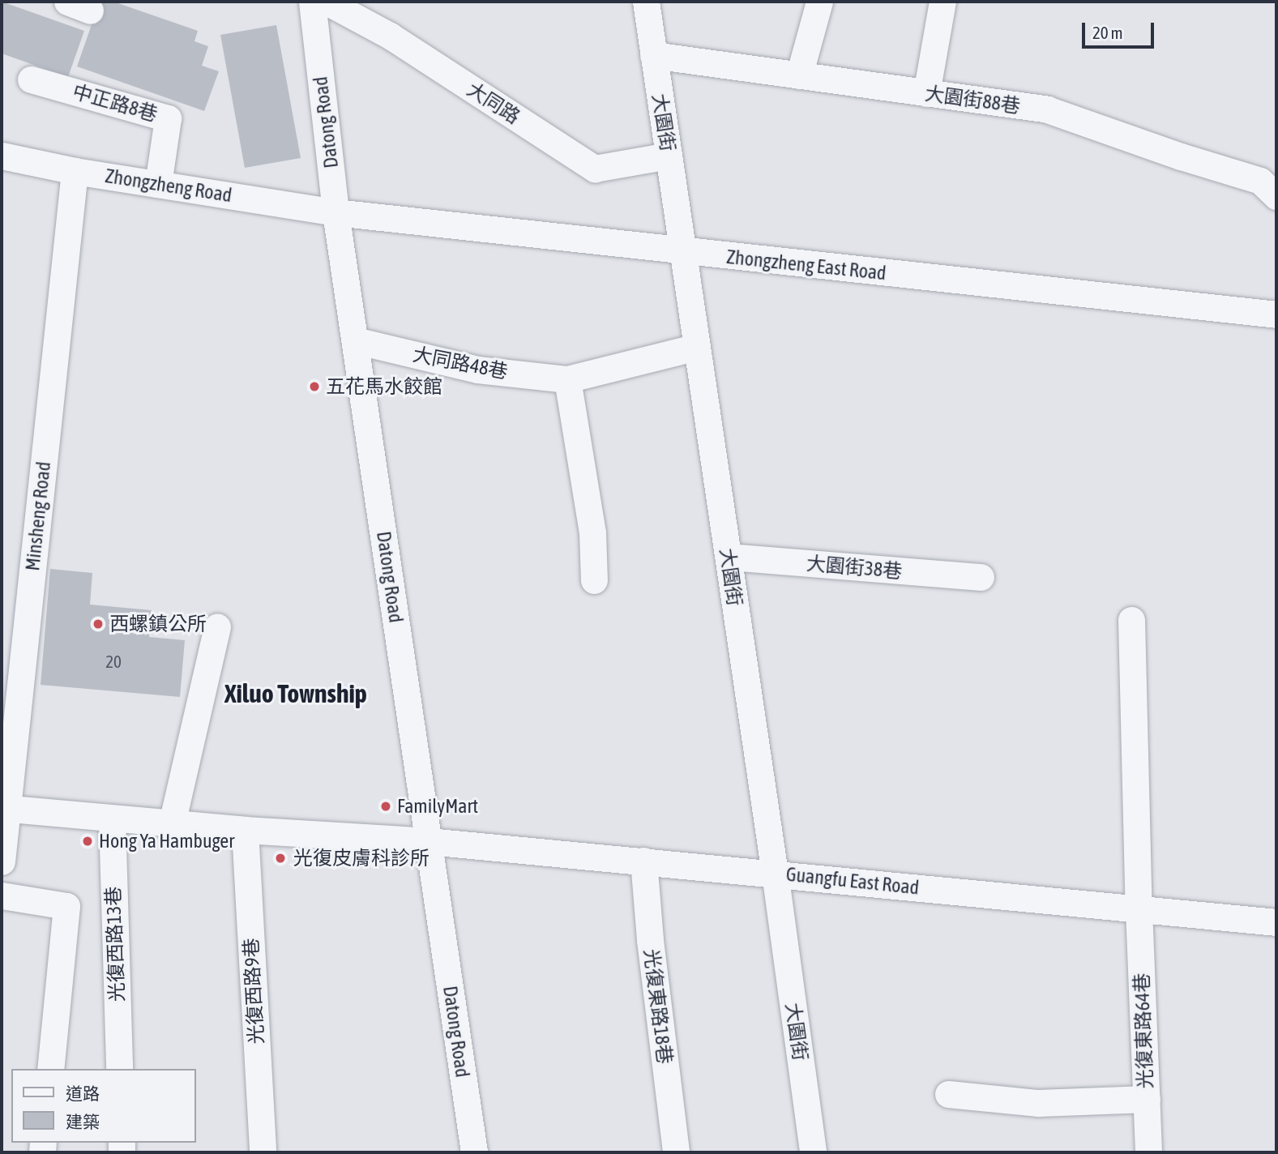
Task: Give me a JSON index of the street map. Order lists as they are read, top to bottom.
{
  "streets": {
    "street": [
      "大園街88巷",
      "中正路8巷",
      "大同路",
      "Datong Road",
      "大園街",
      "Zhongzheng Road",
      "Zhongzheng East Road",
      "大同路48巷",
      "Minsheng Road",
      "大園街38巷",
      "Guangfu East Road",
      "光復西路13巷",
      "光復西路9巷",
      "光復東路18巷",
      "光復東路64巷"
    ]
  },
  "crossings": [
    ["大園街88巷", "大園街"],
    ["中正路8巷", "Zhongzheng Road"],
    ["大同路", "大園街"],
    ["Datong Road", "Zhongzheng Road"],
    ["Datong Road", "Zhongzheng East Road"],
    ["Datong Road", "大同路48巷"],
    ["Datong Road", "Guangfu East Road"],
    ["大園街", "Zhongzheng East Road"],
    ["大園街", "大同路48巷"],
    ["大園街", "大園街38巷"],
    ["大園街", "Guangfu East Road"],
    ["Zhongzheng Road", "Zhongzheng East Road"],
    ["Zhongzheng Road", "Minsheng Road"],
    ["Minsheng Road", "Guangfu East Road"],
    ["Guangfu East Road", "光復西路13巷"],
    ["Guangfu East Road", "光復西路9巷"],
    ["Guangfu East Road", "光復東路18巷"],
    ["Guangfu East Road", "光復東路64巷"]
  ],
  "districts": ["Xiluo Township"],
  "places": [
    "五花馬水餃館",
    "西螺鎮公所",
    "FamilyMart",
    "Hong Ya Hambuger",
    "光復皮膚科診所"
  ],
  "house_numbers": ["20"],
  "legend": ["道路", "建築"],
  "scale_bar": "20 m"
}
